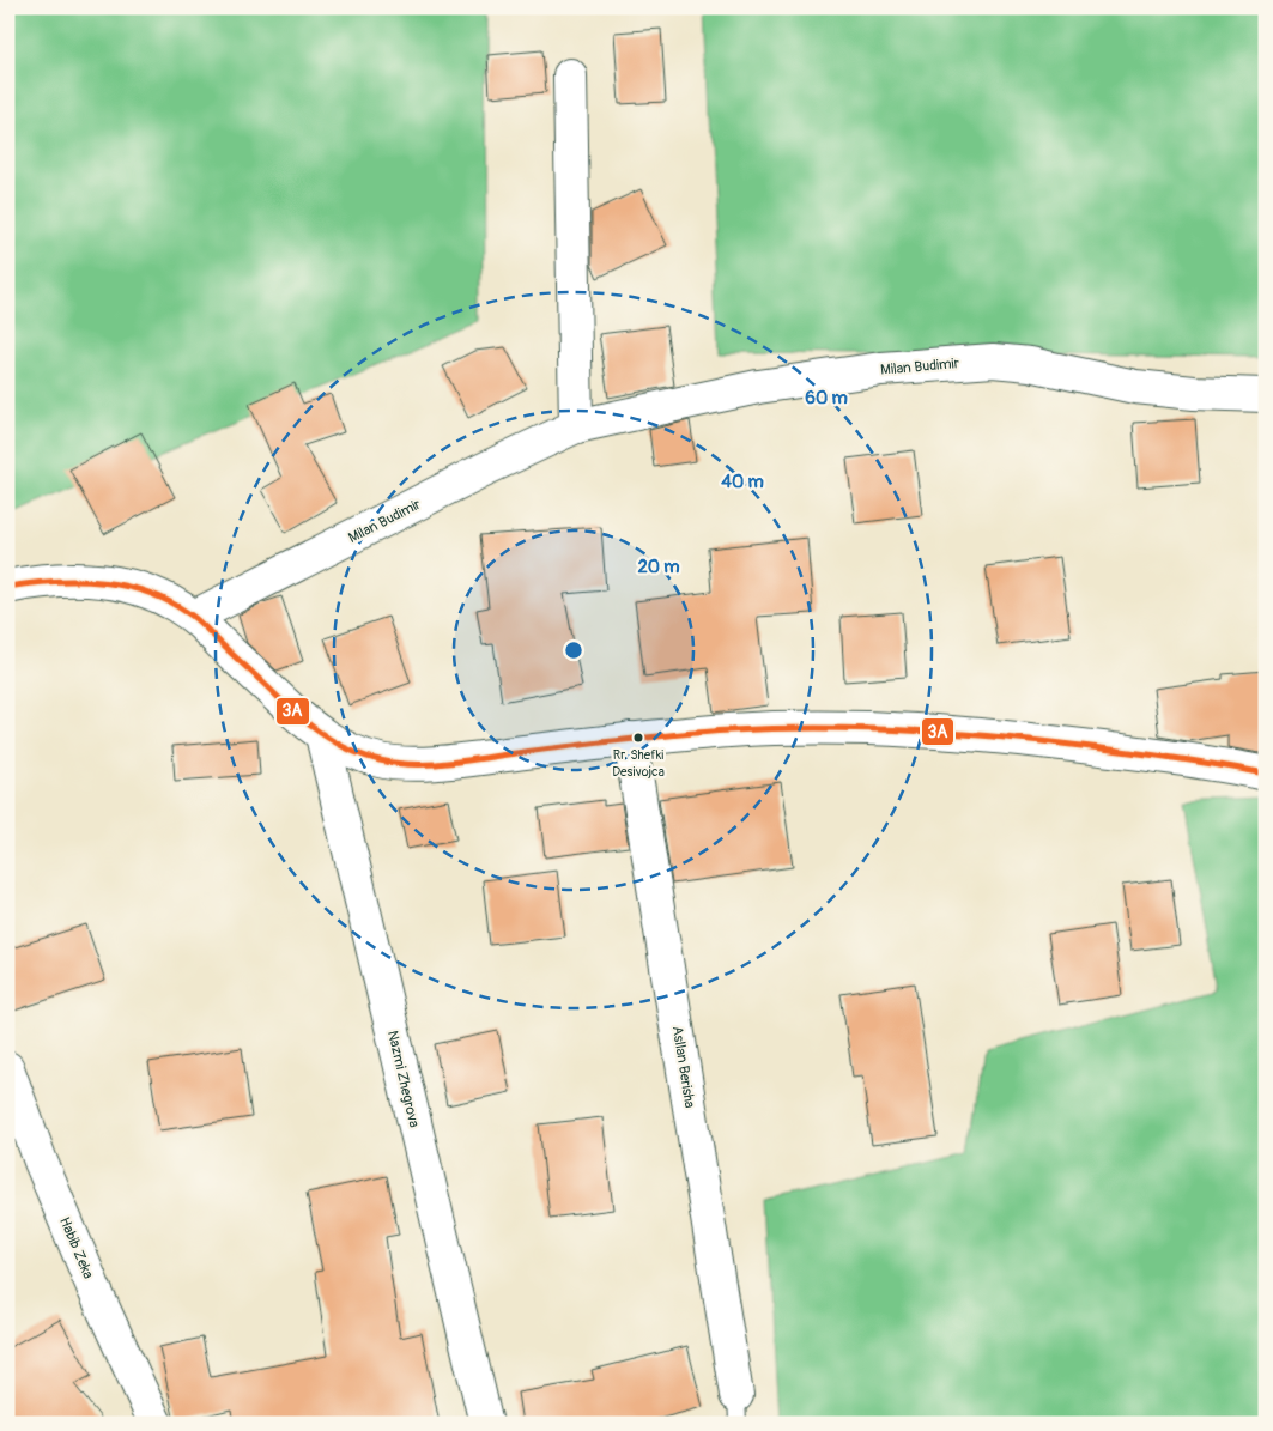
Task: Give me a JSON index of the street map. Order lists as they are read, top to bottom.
{
  "streets": {
    "street": [
      "Milan Budimir",
      "Asllan Berisha",
      "Nazmi Zhegrova",
      "Habib Zeka"
    ]
  },
  "places": ["Rr. Shefki Desivojca"],
  "lines": ["transit line 3A"],
  "rings": ["60 m", "40 m", "20 m"]
}
